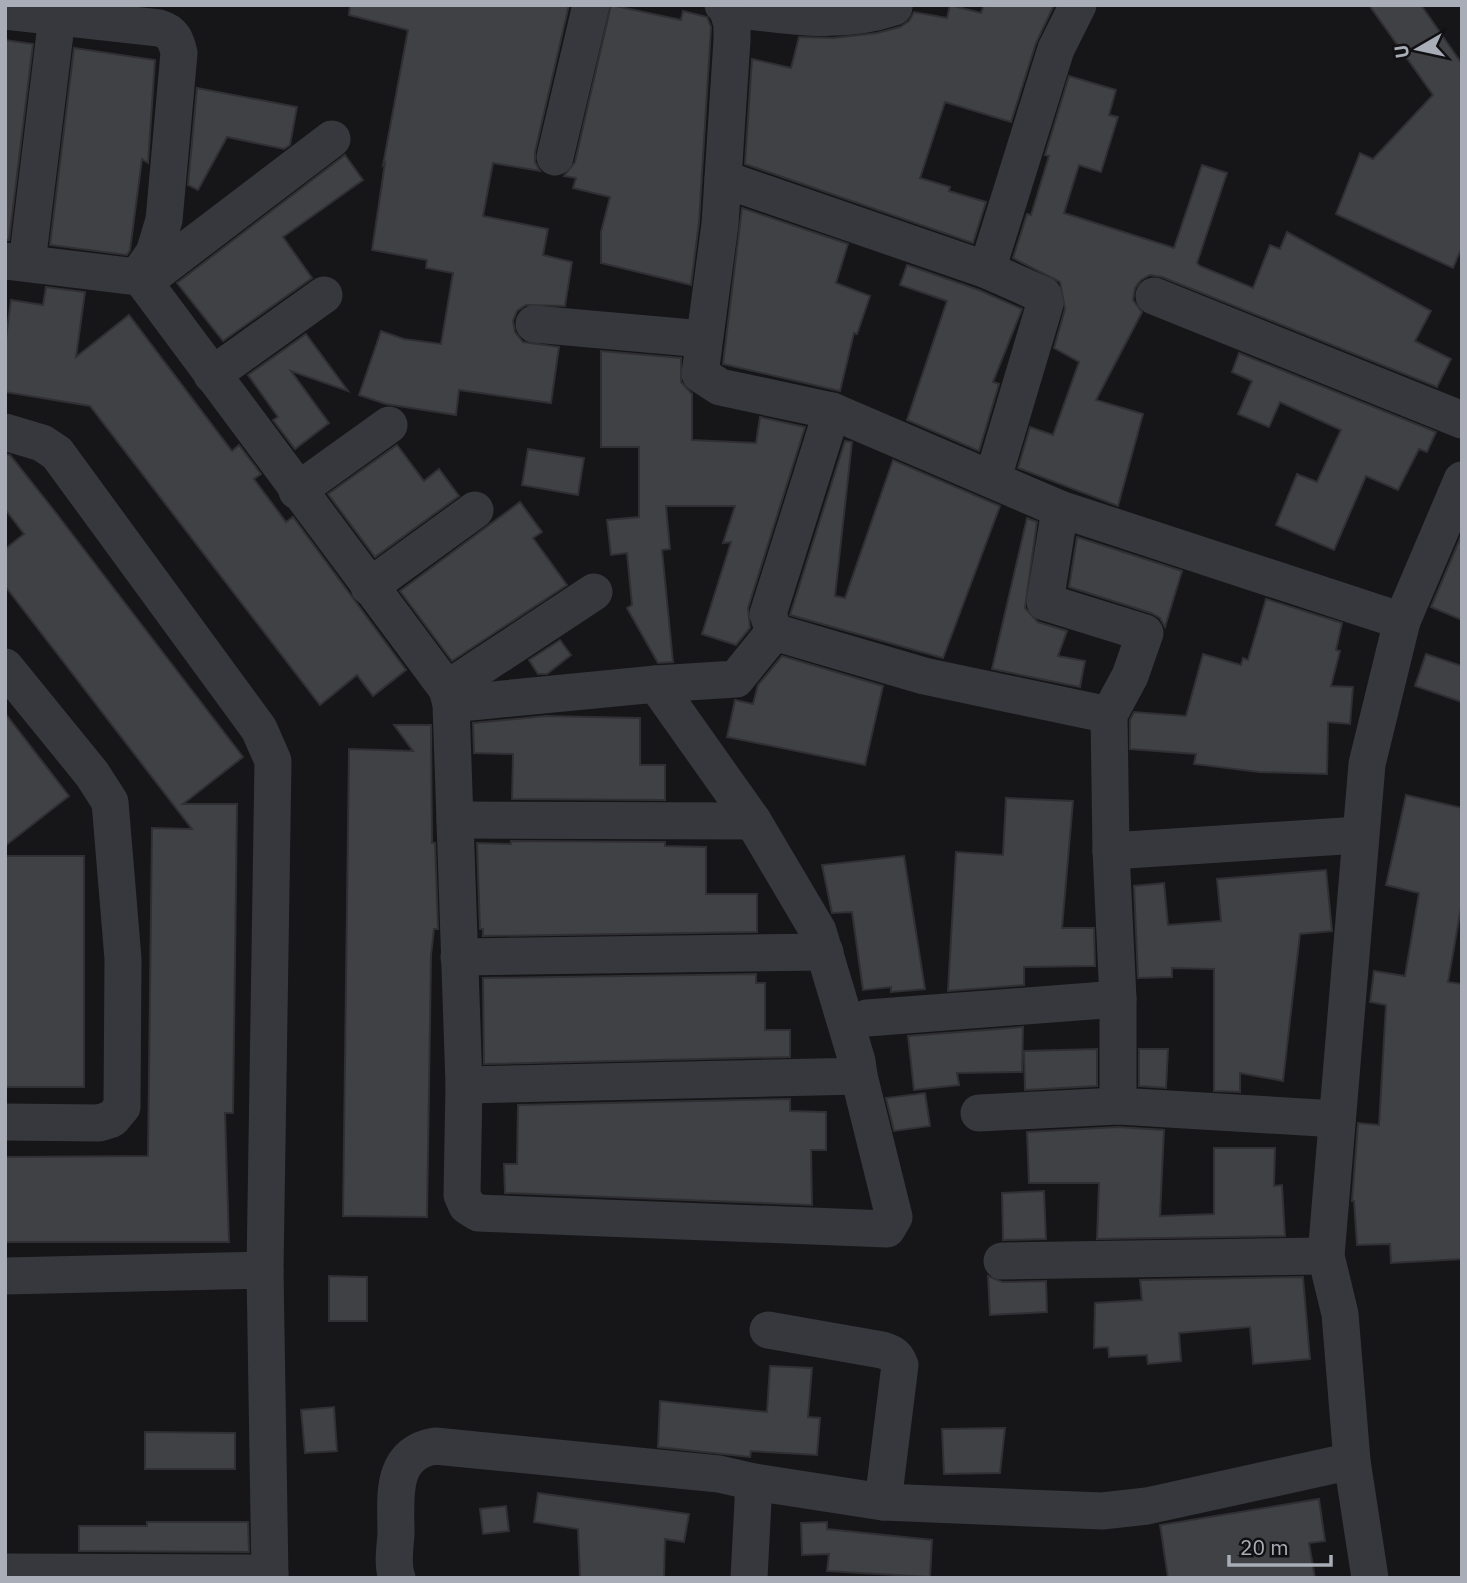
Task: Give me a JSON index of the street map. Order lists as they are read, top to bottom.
{
  "scale_bar": "20 m",
  "north": "left"
}
